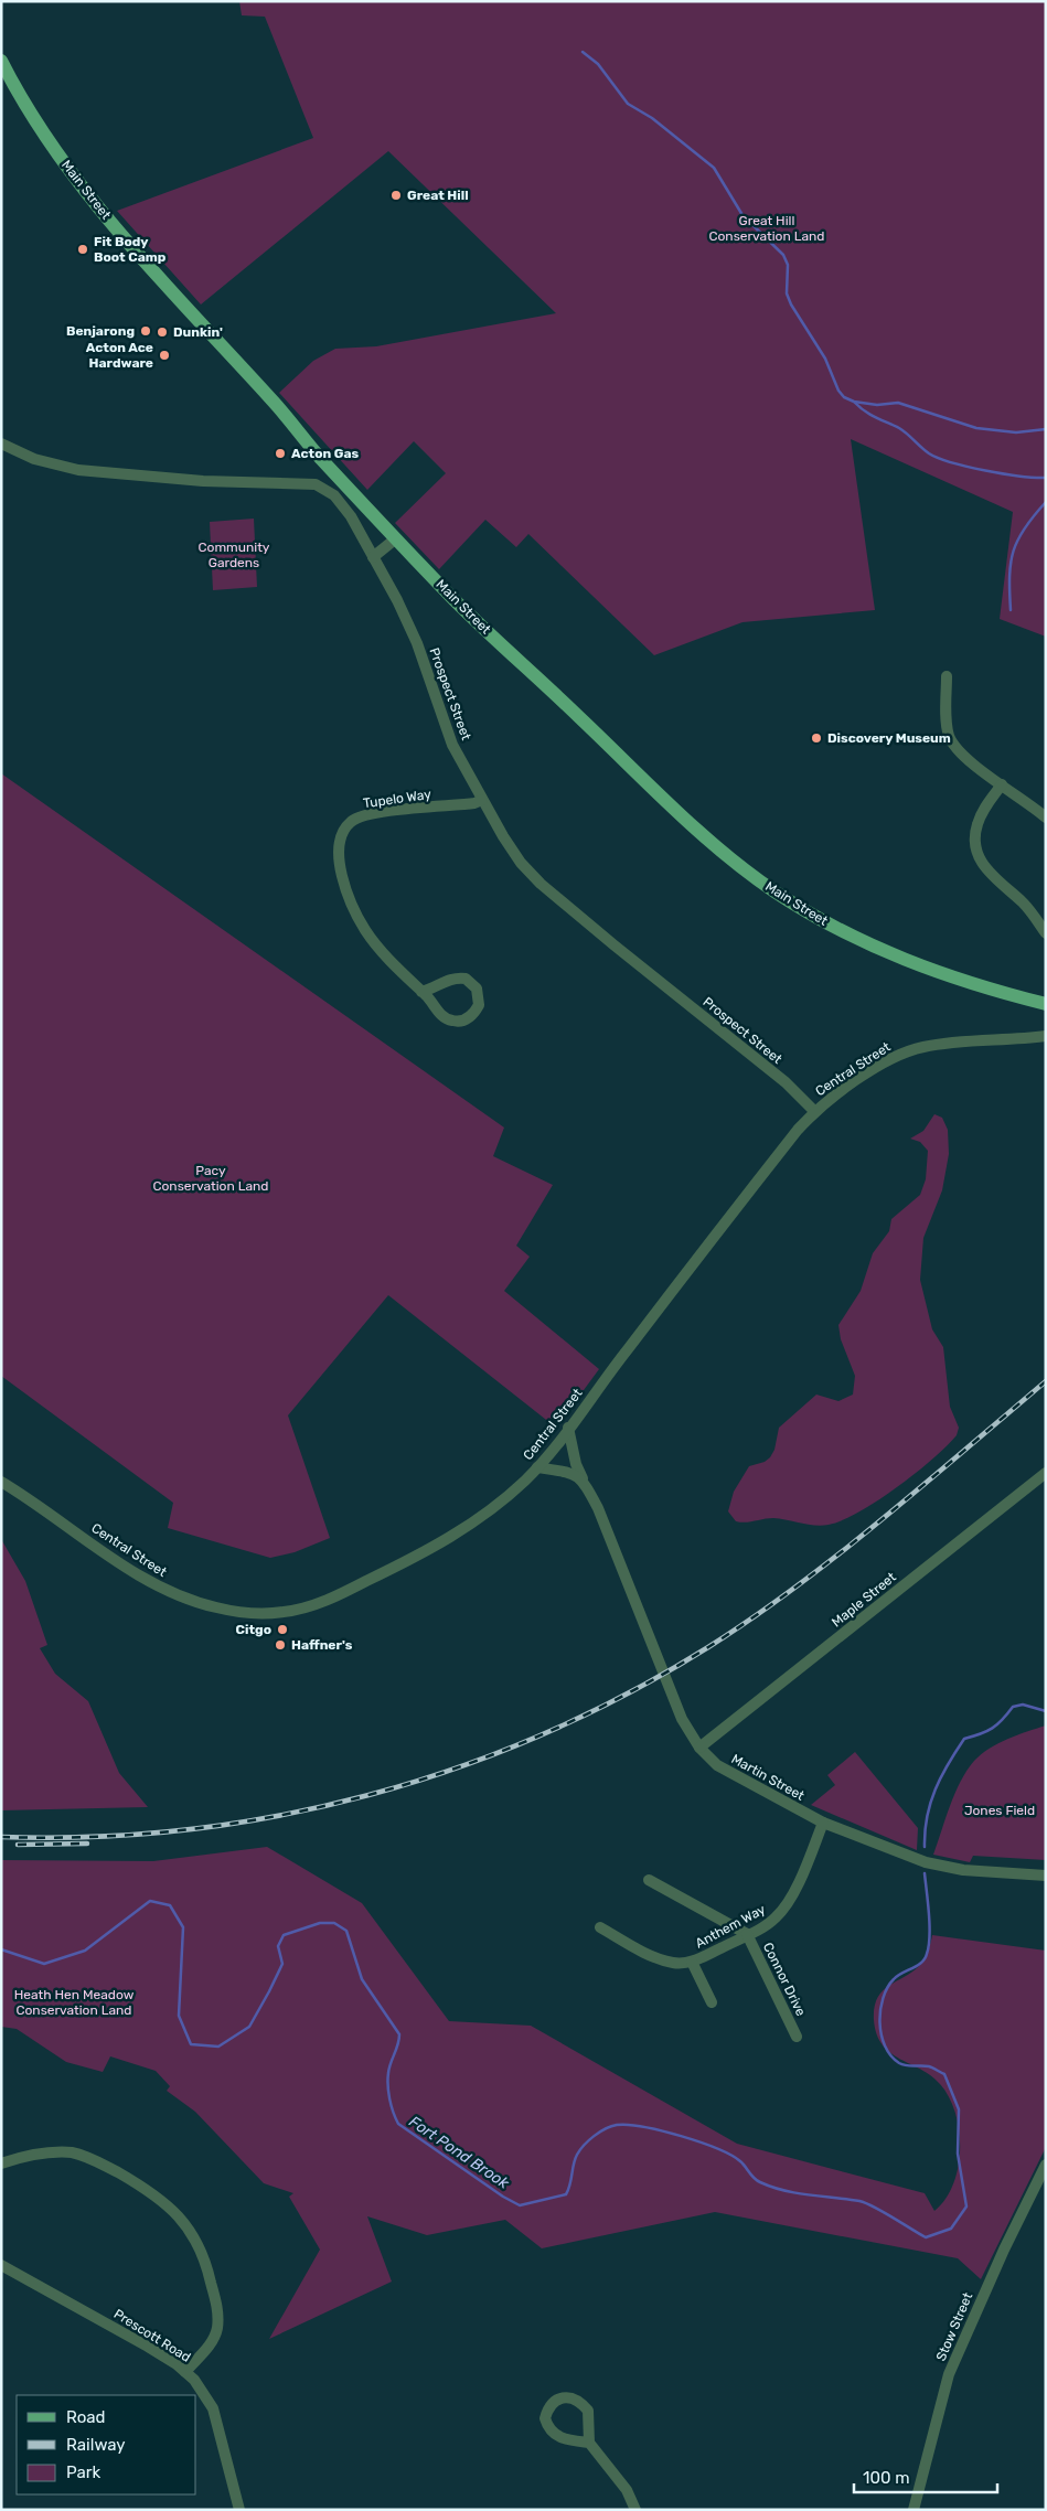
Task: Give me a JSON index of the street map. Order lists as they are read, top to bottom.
{
  "streets": {
    "main road": ["Main Street"],
    "street": [
      "Prospect Street",
      "Tupelo Way",
      "Central Street",
      "Maple Street",
      "Martin Street",
      "Anthem Way",
      "Connor Drive",
      "Stow Street",
      "Prescott Road"
    ]
  },
  "crossings": [
    ["Prospect Street", "Tupelo Way"],
    ["Prospect Street", "Central Street"],
    ["Central Street", "Martin Street"],
    ["Maple Street", "Martin Street"],
    ["Martin Street", "Anthem Way"],
    ["Anthem Way", "Connor Drive"]
  ],
  "water": ["Fort Pond Brook"],
  "parks": [
    "Great Hill Conservation Land",
    "Community Gardens",
    "Pacy Conservation Land",
    "Jones Field",
    "Heath Hen Meadow Conservation Land"
  ],
  "places": [
    "Great Hill",
    "Fit Body Boot Camp",
    "Benjarong",
    "Dunkin'",
    "Acton Ace Hardware",
    "Acton Gas",
    "Discovery Museum",
    "Citgo",
    "Haffner's"
  ],
  "legend": ["Road", "Railway", "Park"],
  "scale_bar": "100 m"
}
